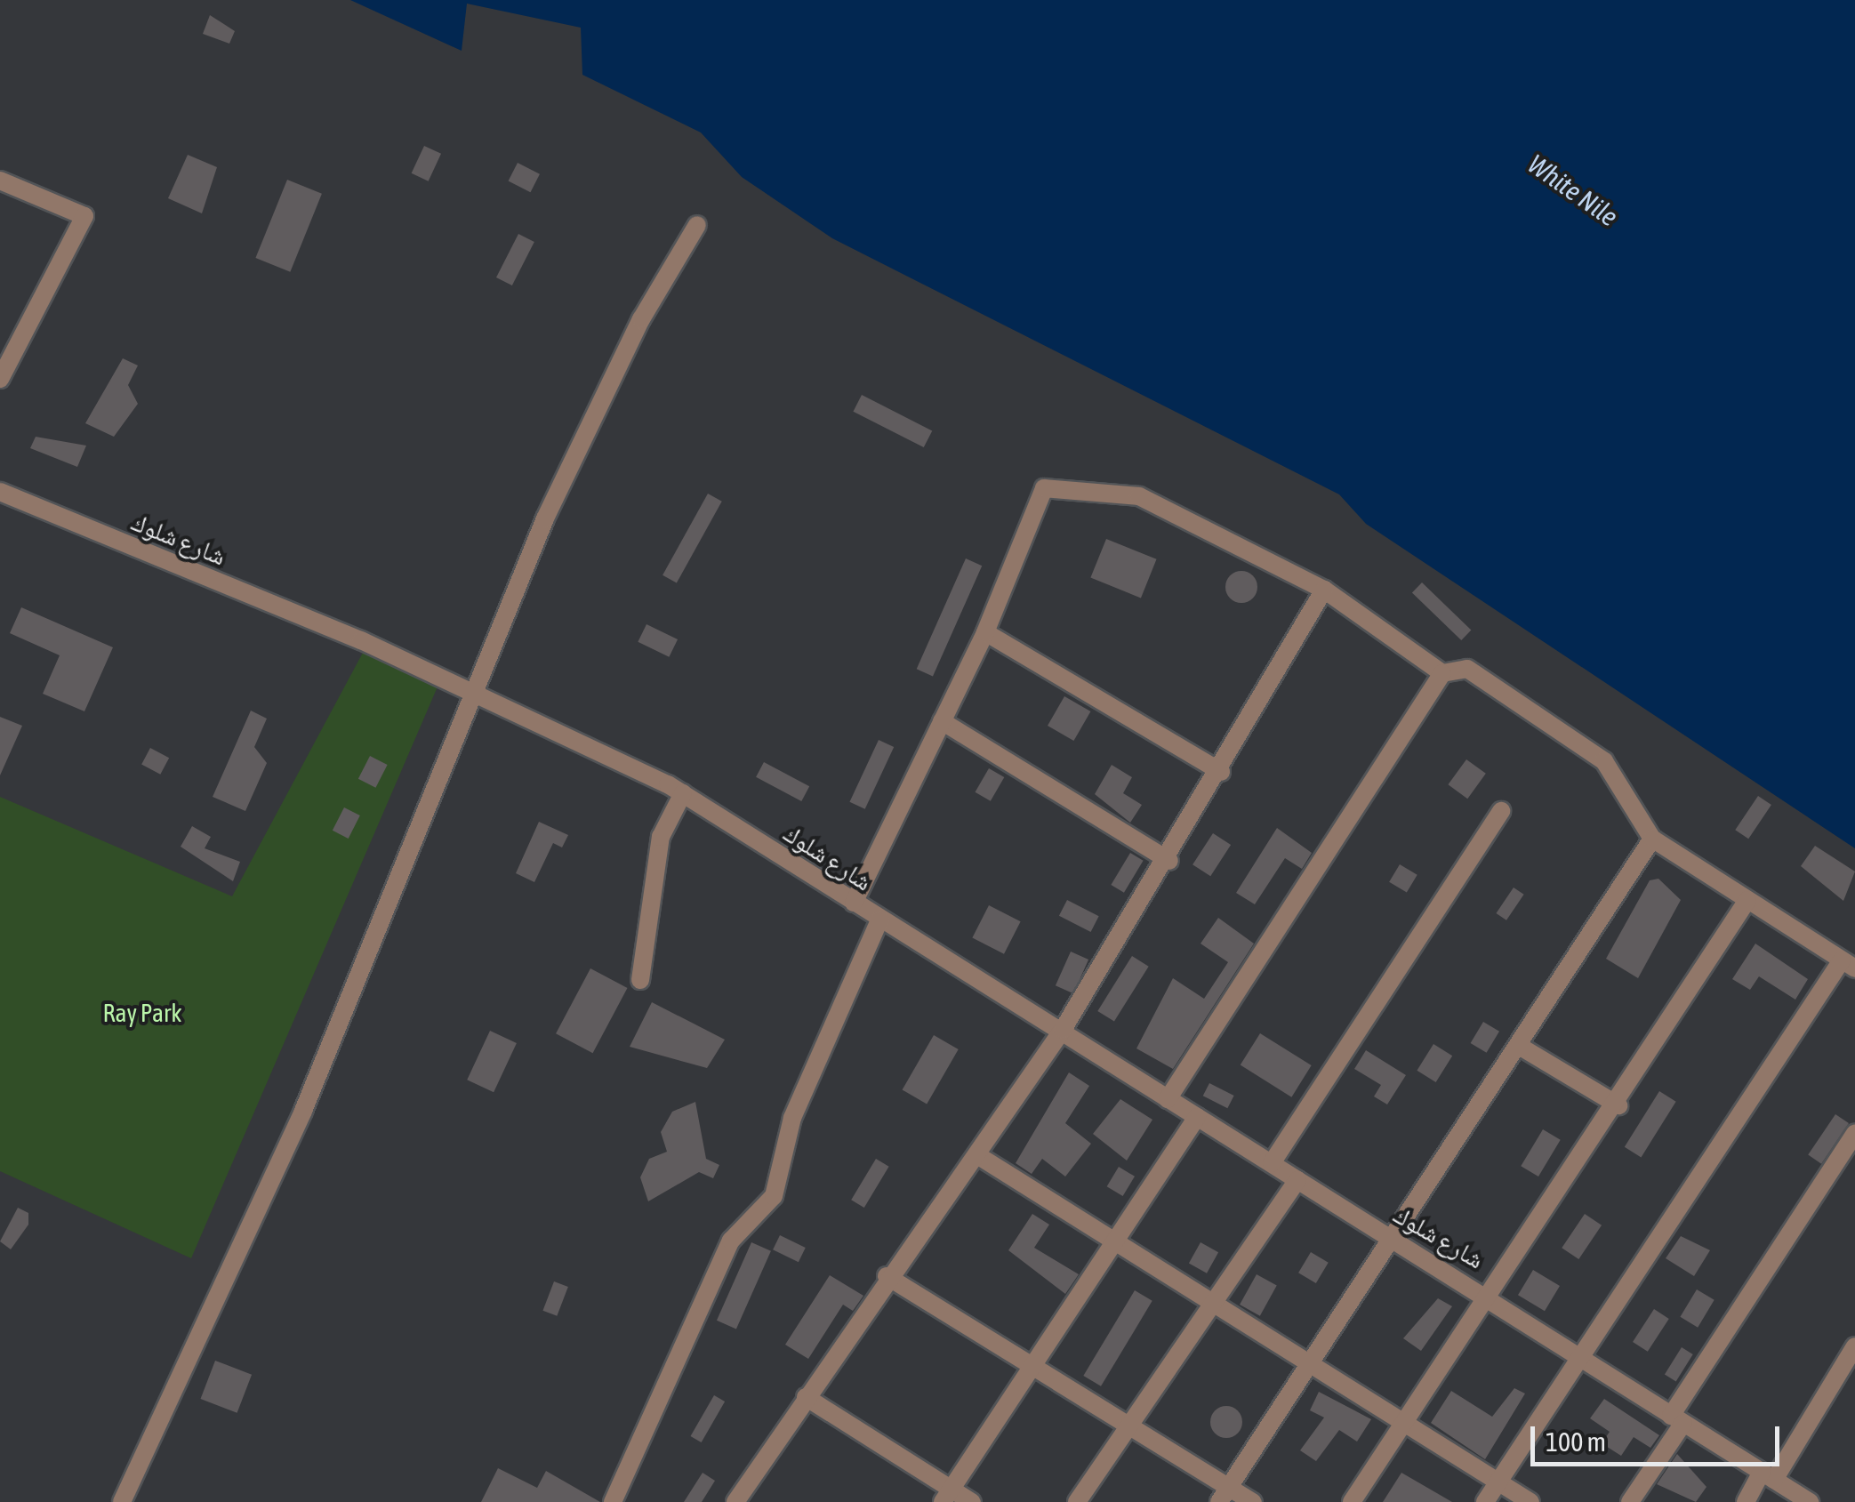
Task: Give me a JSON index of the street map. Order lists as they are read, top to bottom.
{
  "streets": {
    "street": ["شارع شلوك"]
  },
  "water": ["White Nile"],
  "parks": ["Ray Park"],
  "scale_bar": "100 m"
}
